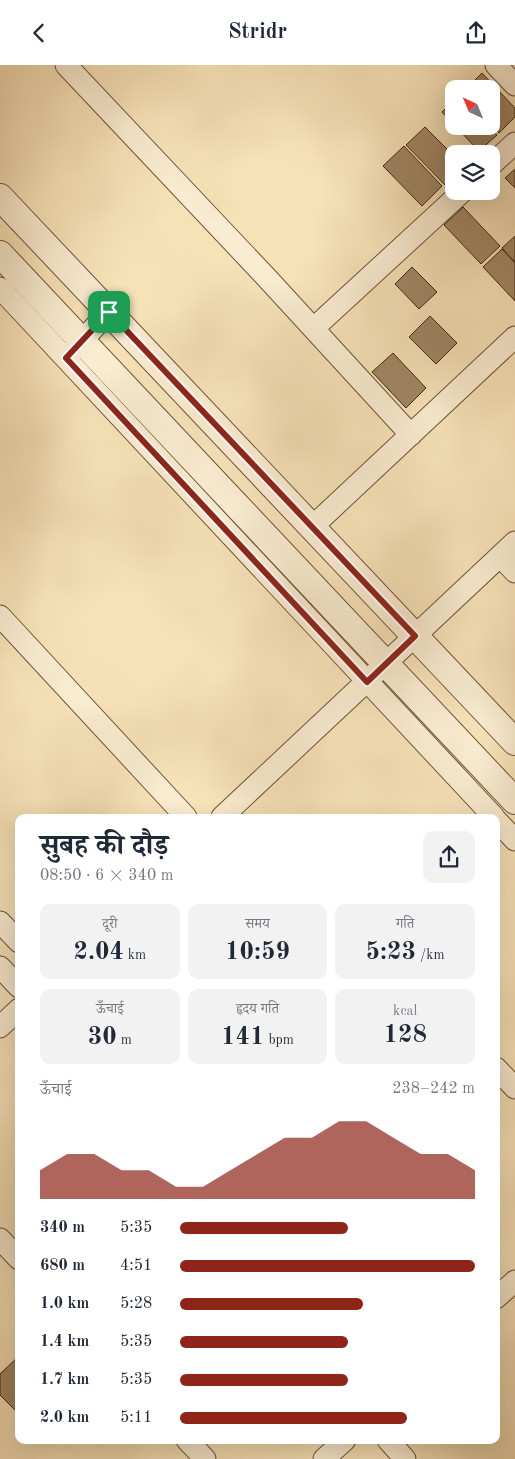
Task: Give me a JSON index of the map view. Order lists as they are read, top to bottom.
{
  "north": "top left",
  "page": {
    "header": "Stridr",
    "heading": ["सुबह की दौड़", "08:50 · 6 × 340 m"],
    "stats": [
      ["दूरी", "2.04 km"],
      ["समय", "10:59"],
      ["गति", "5:23 /km"],
      ["ऊँचाई", "30 m"],
      ["हृदय गति", "141 bpm"],
      ["kcal", "128"]
    ],
    "chart": ["ऊँचाई", "238–242 m"],
    "list": [
      {
        "name": "340 m",
        "note": "5:35"
      },
      {
        "name": "680 m",
        "note": "4:51"
      },
      {
        "name": "1.0 km",
        "note": "5:28"
      },
      {
        "name": "1.4 km",
        "note": "5:35"
      },
      {
        "name": "1.7 km",
        "note": "5:35"
      },
      {
        "name": "2.0 km",
        "note": "5:11"
      }
    ]
  }
}
